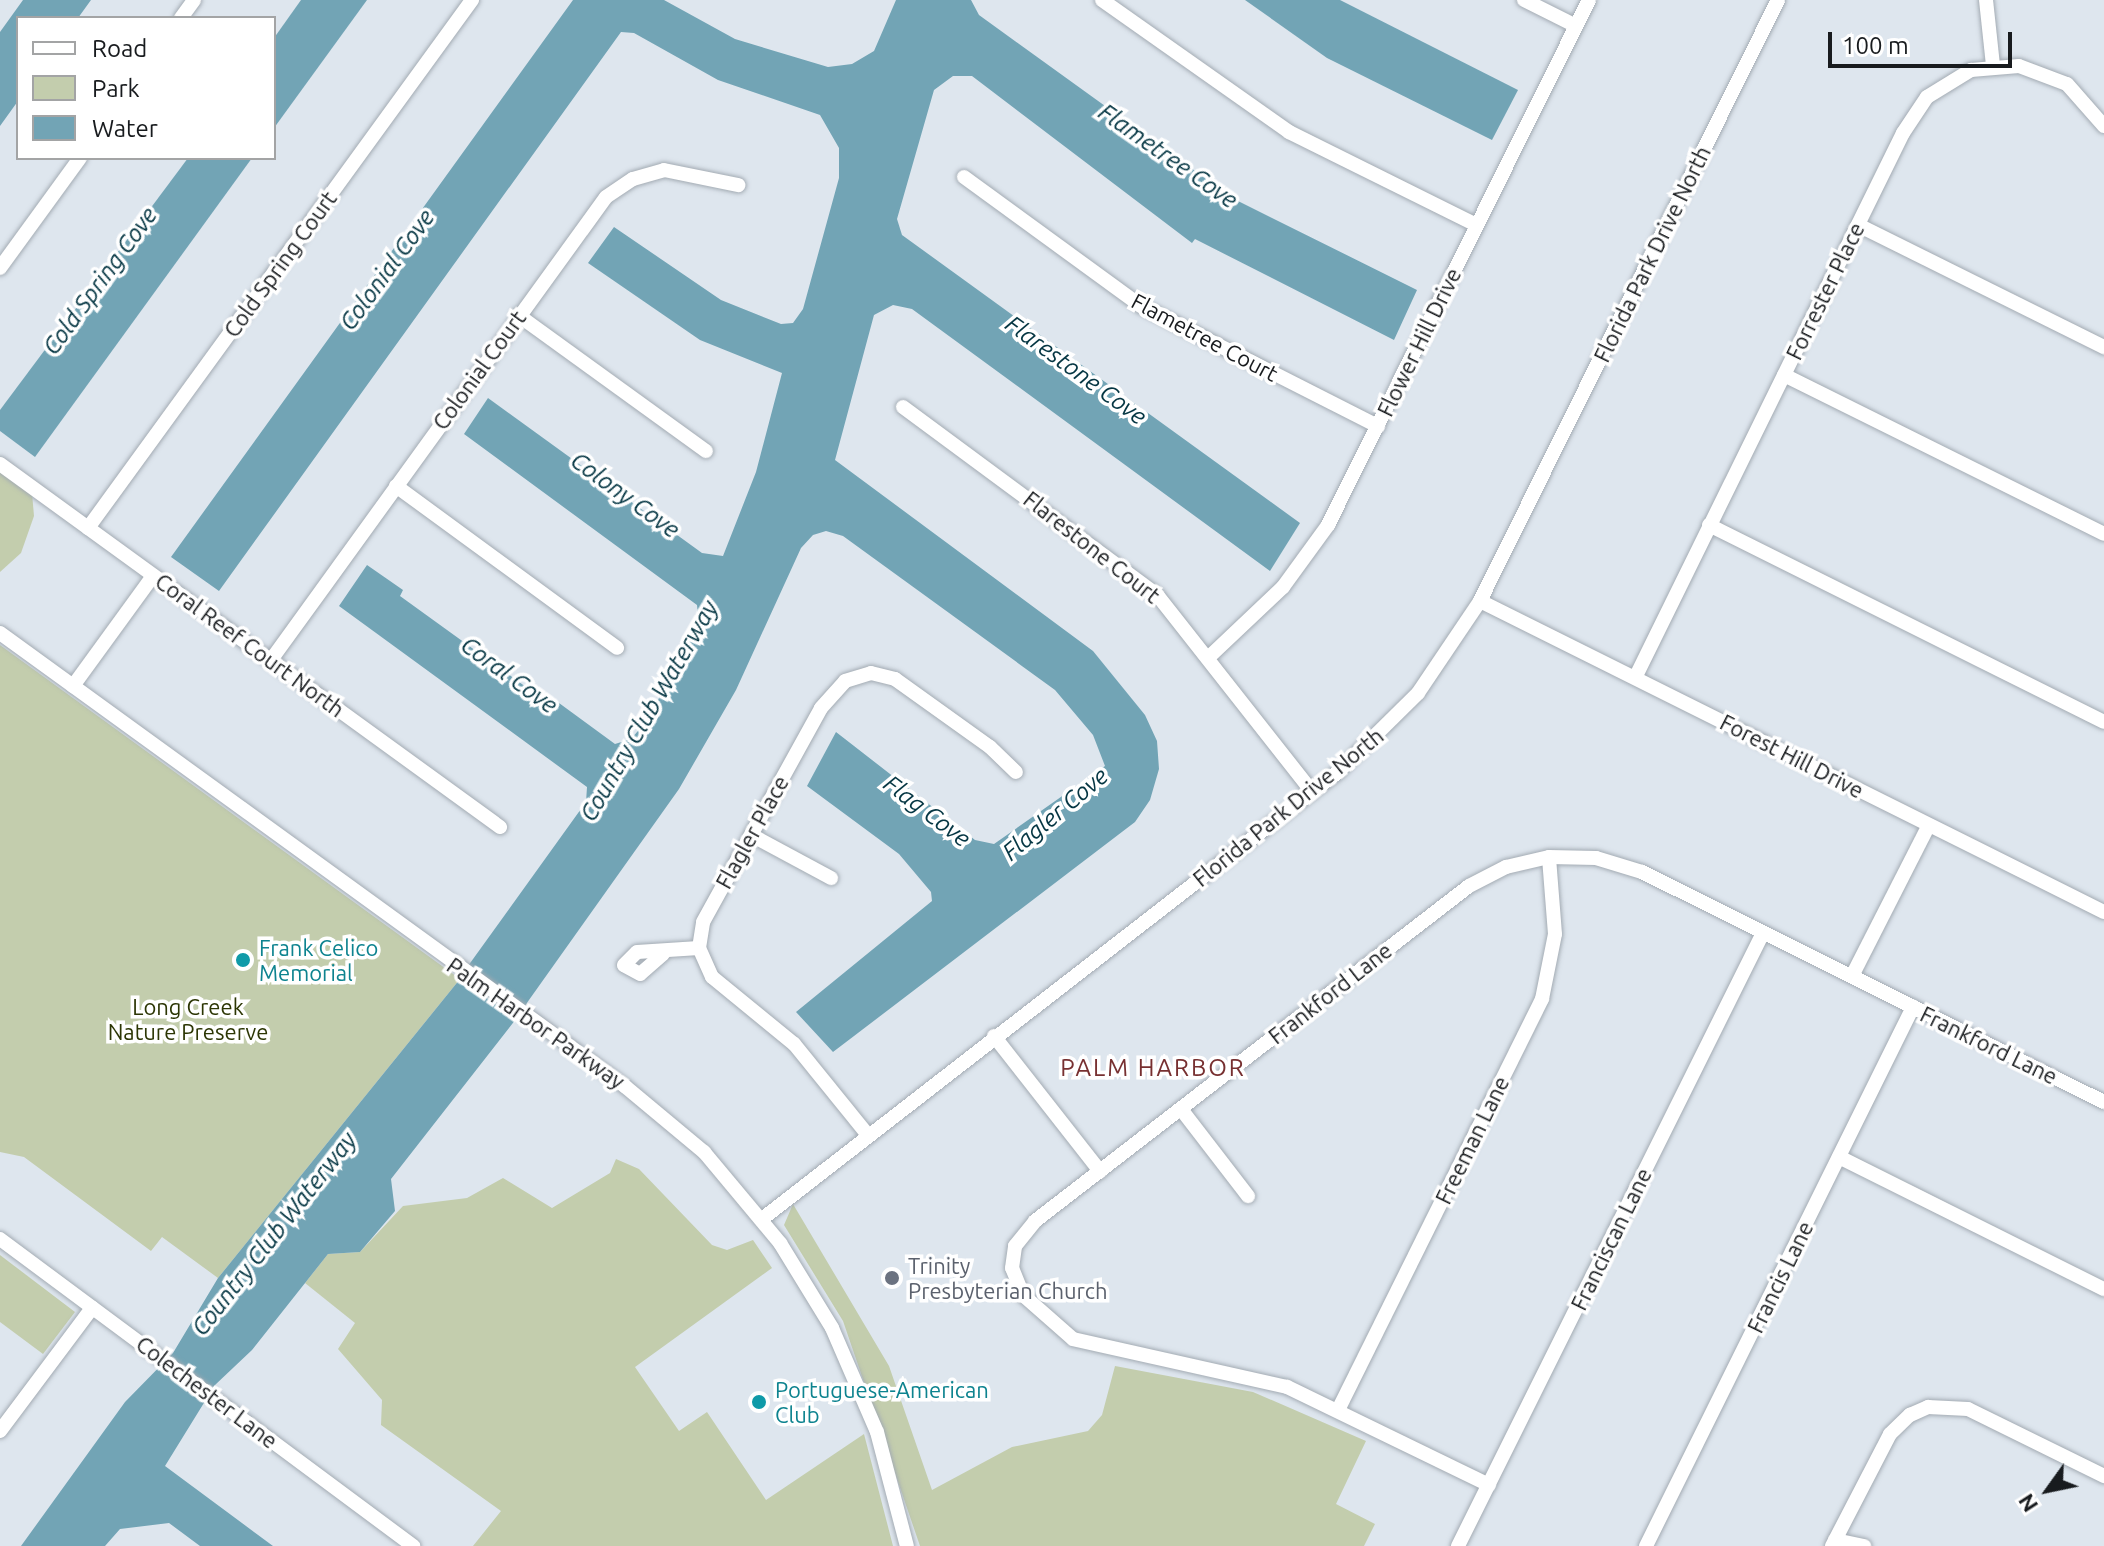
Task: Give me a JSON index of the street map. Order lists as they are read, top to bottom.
{
  "streets": {
    "street": [
      "Florida Park Drive North",
      "Cold Spring Court",
      "Forrester Place",
      "Flametree Court",
      "Flower Hill Drive",
      "Colonial Court",
      "Flarestone Court",
      "Coral Reef Court North",
      "Forest Hill Drive",
      "Flagler Place",
      "Frankford Lane",
      "Palm Harbor Parkway",
      "Freeman Lane",
      "Franciscan Lane",
      "Francis Lane",
      "Colechester Lane"
    ]
  },
  "crossings": [
    ["Florida Park Drive North", "Flarestone Court"],
    ["Florida Park Drive North", "Forest Hill Drive"],
    ["Florida Park Drive North", "Palm Harbor Parkway"],
    ["Cold Spring Court", "Coral Reef Court North"],
    ["Forrester Place", "Forest Hill Drive"],
    ["Flametree Court", "Flower Hill Drive"],
    ["Flower Hill Drive", "Flarestone Court"],
    ["Colonial Court", "Coral Reef Court North"],
    ["Frankford Lane", "Freeman Lane"],
    ["Frankford Lane", "Franciscan Lane"],
    ["Frankford Lane", "Francis Lane"]
  ],
  "districts": ["PALM HARBOR"],
  "water": [
    "Flametree Cove",
    "Colonial Cove",
    "Cold Spring Cove",
    "Flarestone Cove",
    "Colony Cove",
    "Coral Cove",
    "Country Club Waterway",
    "Flag Cove",
    "Flagler Cove"
  ],
  "parks": ["Long Creek Nature Preserve"],
  "places": ["Frank Celico Memorial", "Trinity Presbyterian Church", "Portuguese-American Club"],
  "legend": ["Road", "Park", "Water"],
  "scale_bar": "100 m",
  "north": "bottom left"
}
